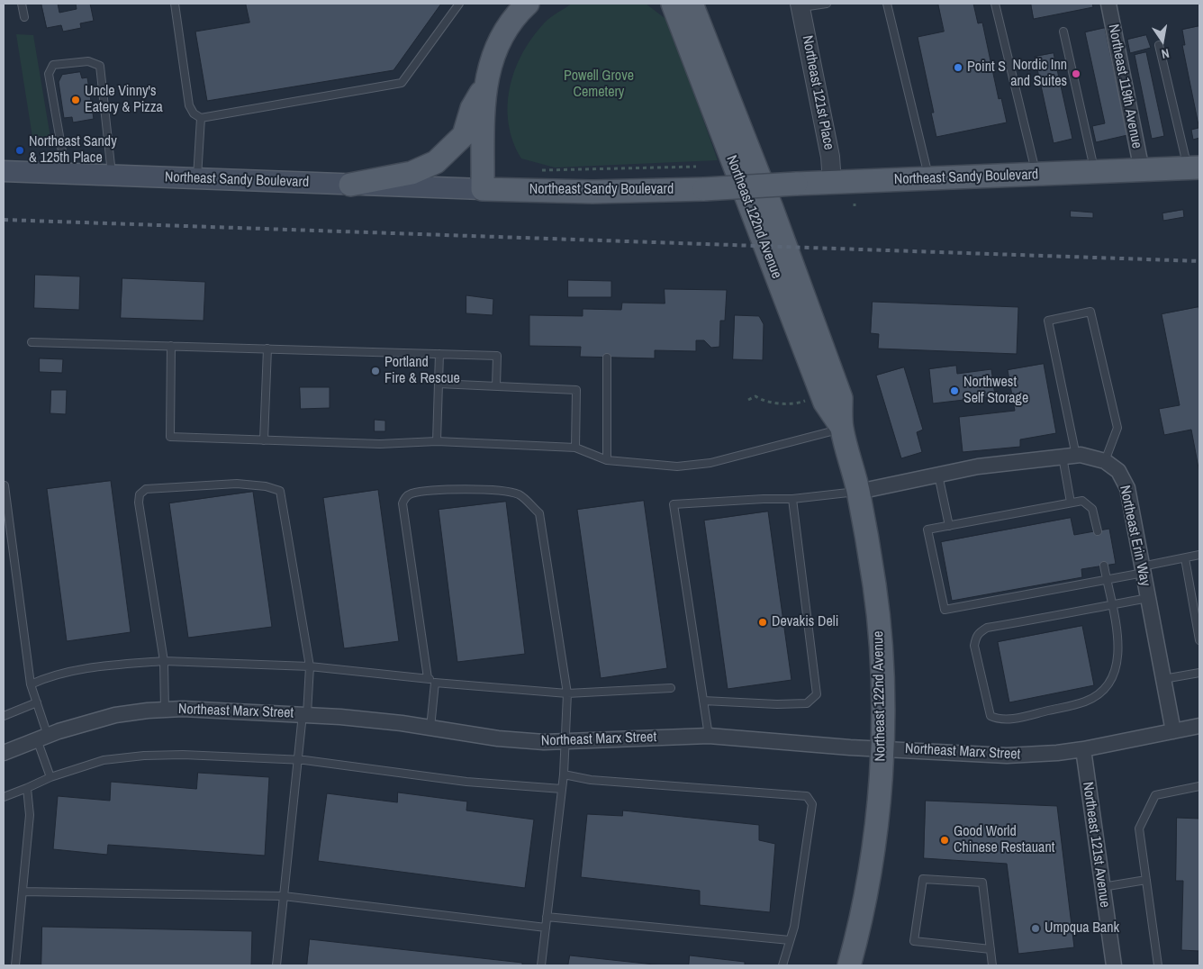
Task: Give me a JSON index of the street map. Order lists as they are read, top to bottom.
{
  "streets": {
    "main road": ["Northeast Sandy Boulevard", "Northeast 122nd Avenue"],
    "street": [
      "Northeast 119th Avenue",
      "Northeast 121st Place",
      "Northeast Erin Way",
      "Northeast Marx Street",
      "Northeast 121st Avenue"
    ]
  },
  "crossings": [
    ["Northeast 119th Avenue", "Northeast Sandy Boulevard"],
    ["Northeast 121st Place", "Northeast Sandy Boulevard"],
    ["Northeast 122nd Avenue", "Northeast Marx Street"],
    ["Northeast Erin Way", "Northeast Marx Street"],
    ["Northeast Marx Street", "Northeast 121st Avenue"]
  ],
  "parks": ["Powell Grove Cemetery"],
  "places": [
    "Point S",
    "Nordic Inn and Suites",
    "Uncle Vinny's Eatery & Pizza",
    "Northeast Sandy & 125th Place",
    "Portland Fire & Rescue",
    "Northwest Self Storage",
    "Devakis Deli",
    "Good World Chinese Restauant",
    "Umpqua Bank"
  ],
  "north": "bottom"
}
